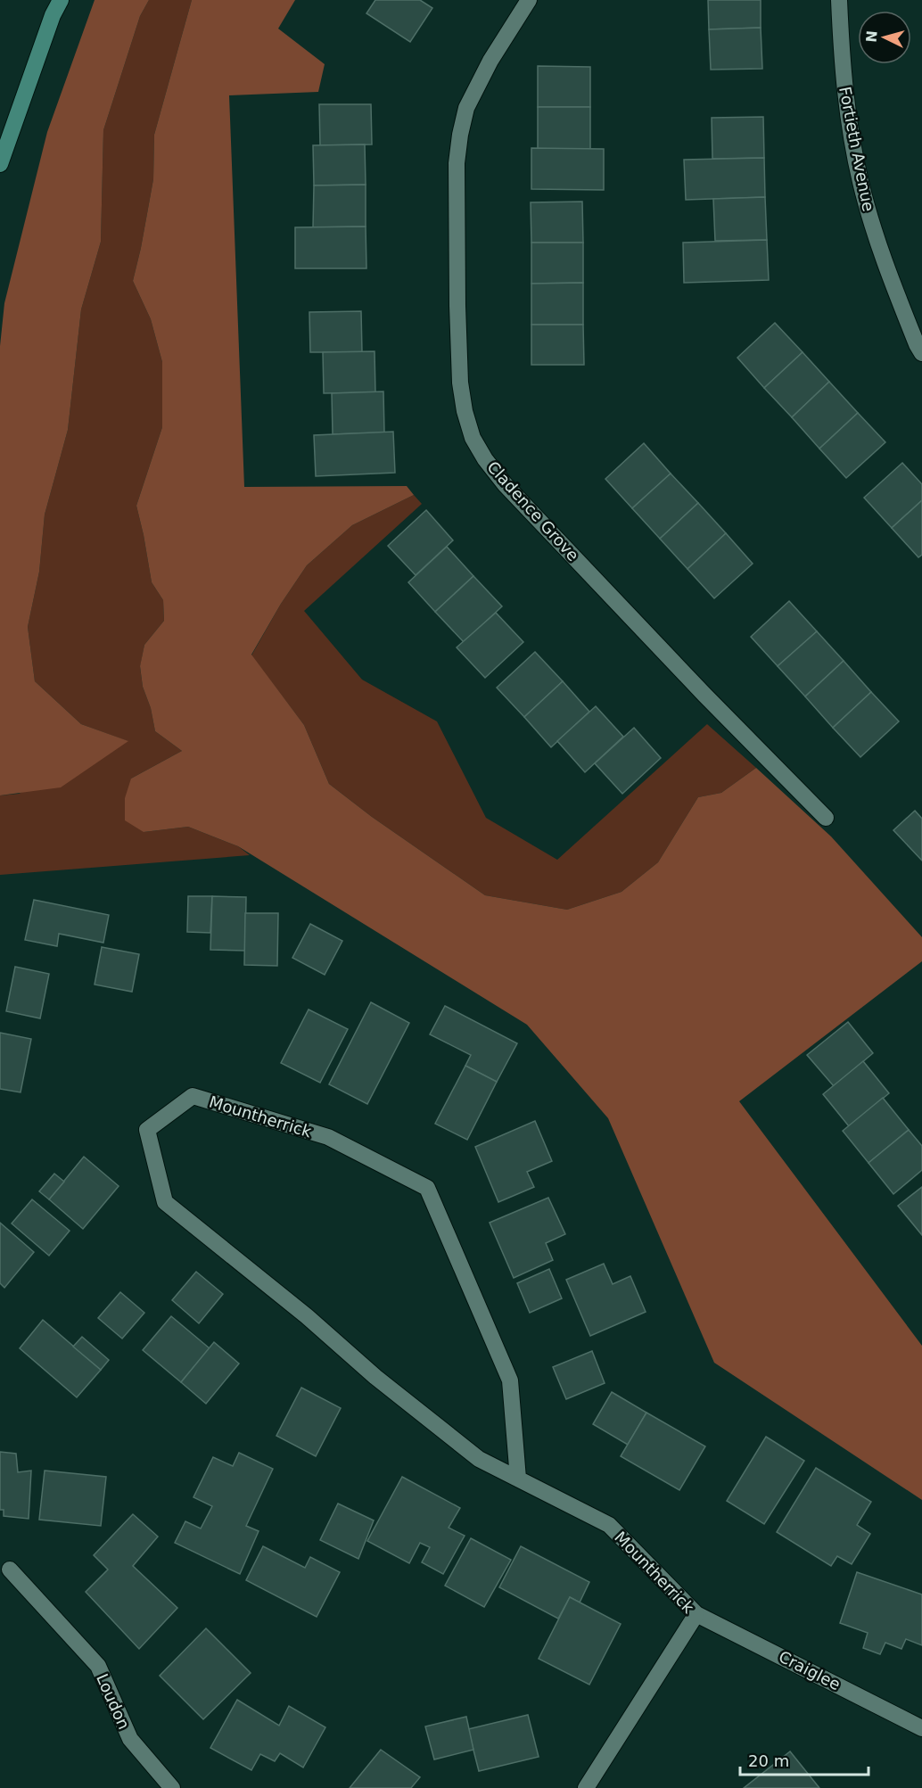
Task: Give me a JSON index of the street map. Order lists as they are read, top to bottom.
{
  "streets": {
    "street": [
      "Fortieth Avenue",
      "Cladence Grove",
      "Mountherrick",
      "Craiglee",
      "Loudon"
    ]
  },
  "crossings": [
    ["Mountherrick", "Craiglee"]
  ],
  "scale_bar": "20 m",
  "north": "left"
}
